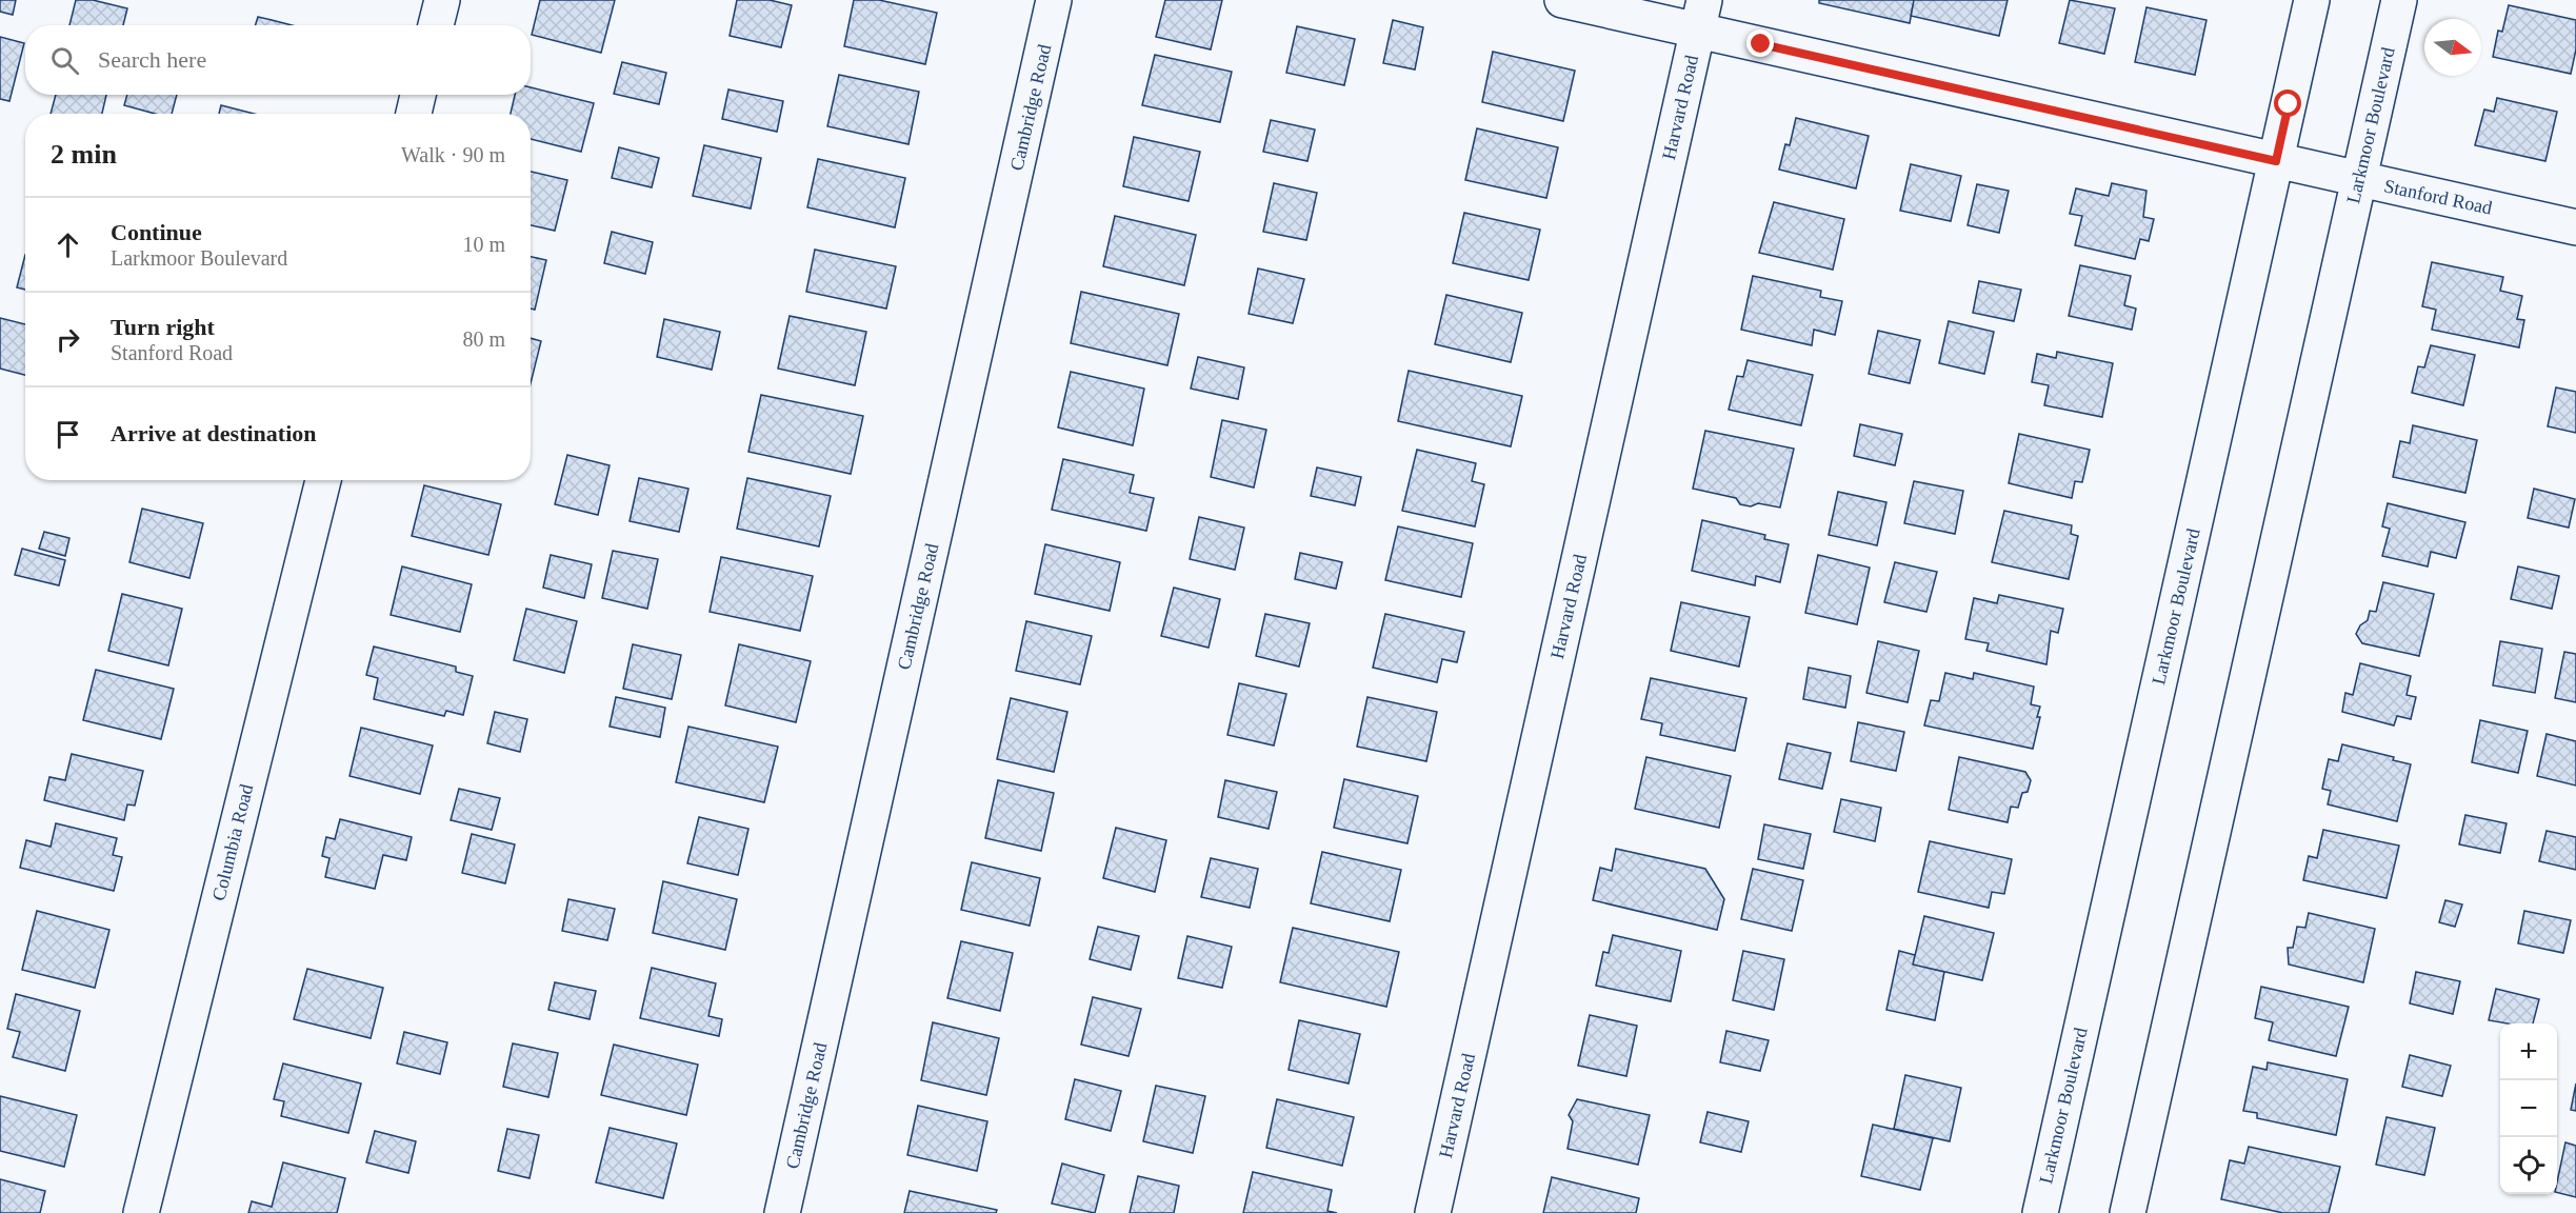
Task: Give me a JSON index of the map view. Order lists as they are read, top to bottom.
{
  "streets": {
    "street": [
      "Cambridge Road",
      "Harvard Road",
      "Larkmoor Boulevard",
      "Stanford Road",
      "Columbia Road"
    ]
  },
  "crossings": [
    ["Harvard Road", "Stanford Road"],
    ["Larkmoor Boulevard", "Stanford Road"]
  ],
  "north": "right",
  "page": {
    "search": "Search here",
    "heading": ["2 min", "Walk · 90 m"],
    "list": [
      ["Continue", "Larkmoor Boulevard", "10 m"],
      ["Turn right", "Stanford Road", "80 m"],
      "Arrive at destination"
    ],
    "map_buttons": ["+", "−"]
  }
}
